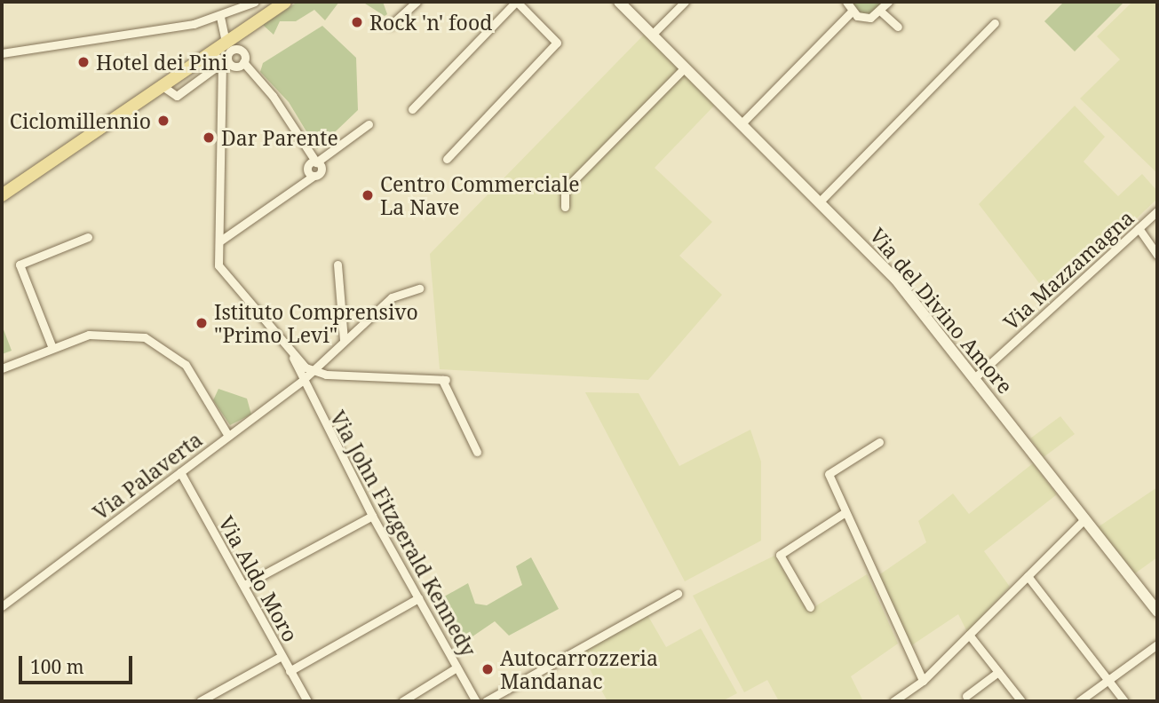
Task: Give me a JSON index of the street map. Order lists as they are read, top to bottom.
{
  "streets": {
    "main road": ["Via del Divino Amore"],
    "street": [
      "Via Mazzamagna",
      "Via Palaverta",
      "Via John Fitzgerald Kennedy",
      "Via Aldo Moro"
    ]
  },
  "crossings": [
    ["Via Mazzamagna", "Via del Divino Amore"],
    ["Via Palaverta", "Via John Fitzgerald Kennedy"],
    ["Via Palaverta", "Via Aldo Moro"]
  ],
  "places": [
    "Rock 'n' food",
    "Hotel dei Pini",
    "Ciclomillennio",
    "Dar Parente",
    "Centro Commerciale La Nave",
    "Istituto Comprensivo \"Primo Levi\"",
    "Autocarrozzeria Mandanac"
  ],
  "scale_bar": "100 m"
}
